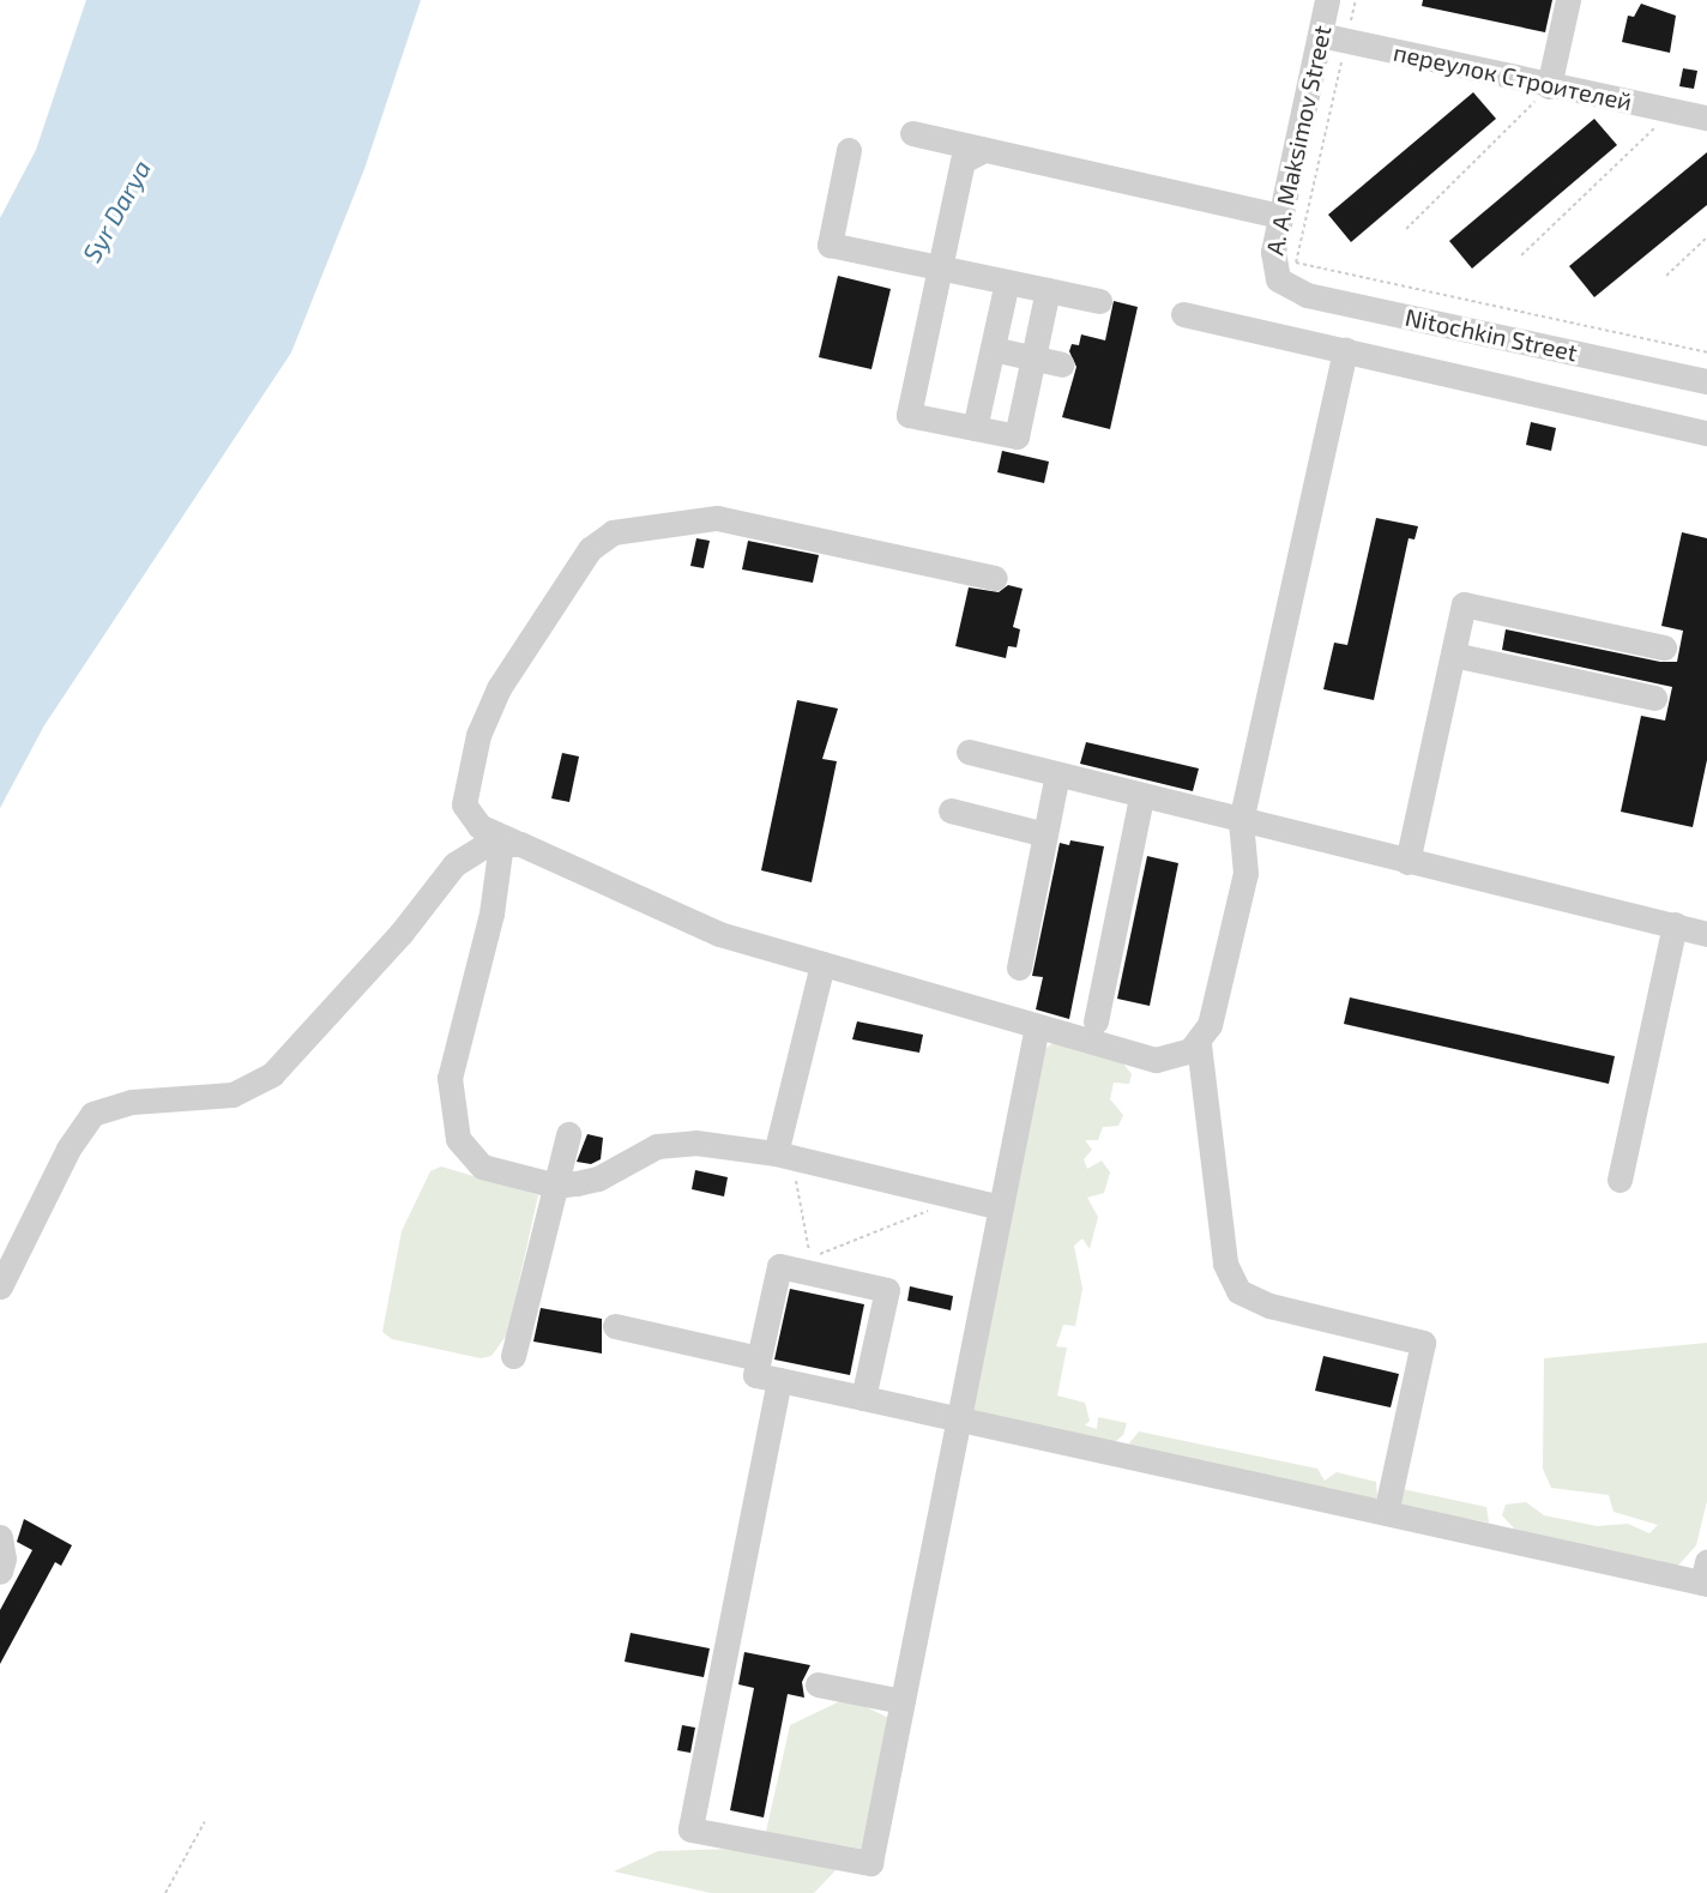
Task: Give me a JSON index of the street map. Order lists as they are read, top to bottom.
{
  "streets": {
    "street": ["переулок Строителей", "A. A. Maksimov Street", "Nitochkin Street"]
  },
  "crossings": [
    ["переулок Строителей", "A. A. Maksimov Street"],
    ["A. A. Maksimov Street", "Nitochkin Street"]
  ],
  "water": ["Syr Darya"]
}
